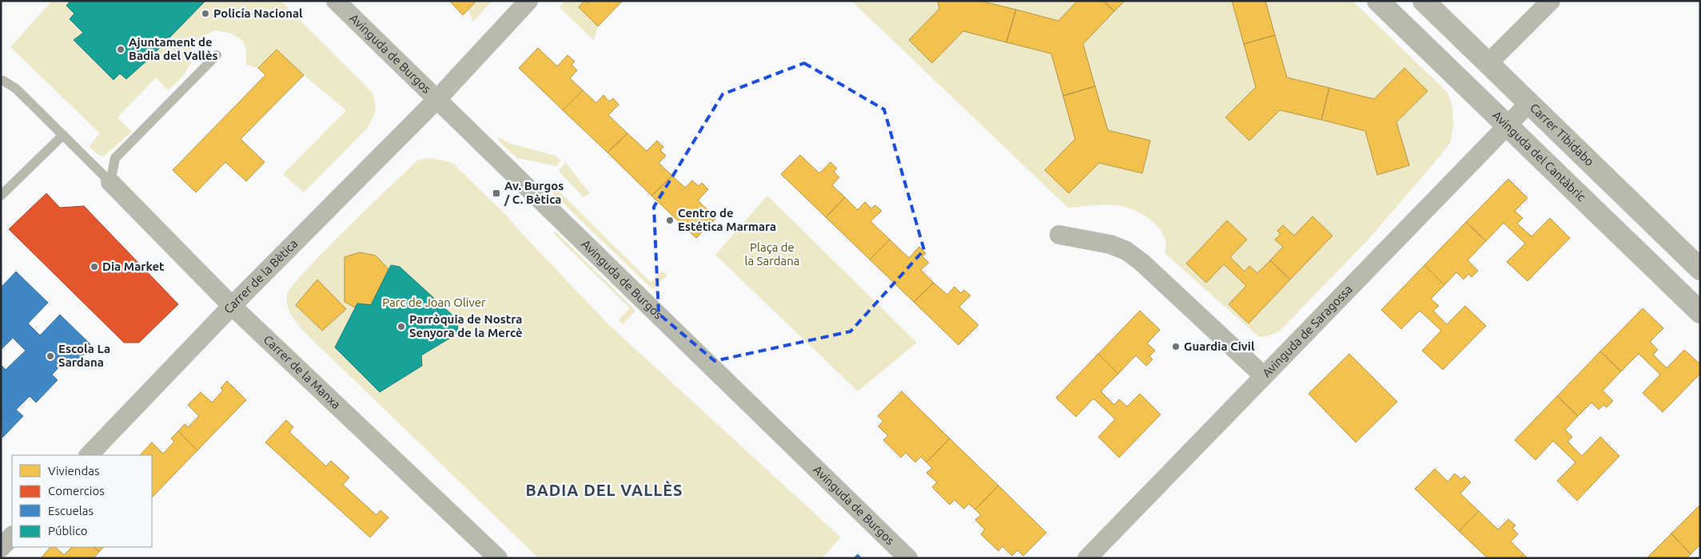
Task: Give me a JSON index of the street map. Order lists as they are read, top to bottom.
{
  "streets": {
    "street": [
      "Avinguda de Burgos",
      "Carrer Tibidabo",
      "Avinguda del Cantàbric",
      "Carrer de la Bètica",
      "Avinguda de Saragossa",
      "Carrer de la Manxa"
    ]
  },
  "crossings": [
    ["Avinguda de Burgos", "Carrer de la Bètica"],
    ["Carrer Tibidabo", "Avinguda de Saragossa"],
    ["Avinguda del Cantàbric", "Avinguda de Saragossa"],
    ["Carrer de la Bètica", "Carrer de la Manxa"]
  ],
  "districts": ["BADIA DEL VALLÈS"],
  "parks": ["Plaça de la Sardana", "Parc de Joan Oliver"],
  "places": {
    "other": [
      "Policía Nacional",
      "Ajuntament de Badia del Vallès",
      "Centro de Estética Marmara",
      "Dia Market",
      "Parròquia de Nostra Senyora de la Mercè",
      "Guardia Civil",
      "Escola La Sardana"
    ],
    "transit": ["Av. Burgos / C. Bètica"]
  },
  "legend": [
    "Viviendas",
    "Comercios",
    "Escuelas",
    "Público"
  ]
}
